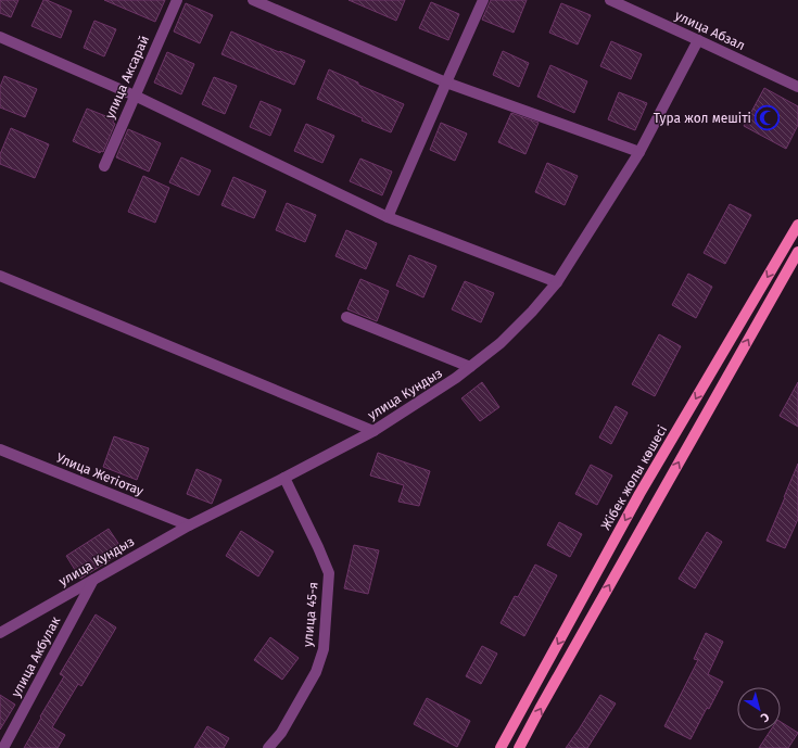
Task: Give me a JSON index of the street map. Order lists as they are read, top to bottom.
{
  "streets": {
    "main road": ["Жібек жолы көшесі"],
    "street": [
      "улица Абзал",
      "улица Аксарай",
      "улица Кундыз",
      "Улица Жетіотау",
      "улица 45-я",
      "улица Акбулак"
    ]
  },
  "crossings": [
    ["улица Абзал", "улица Кундыз"],
    ["улица Кундыз", "Улица Жетіотау"],
    ["улица Кундыз", "улица 45-я"],
    ["улица Кундыз", "улица Акбулак"]
  ],
  "places": {
    "mosque": ["Тура жол мешіті"]
  },
  "north": "bottom right"
}
